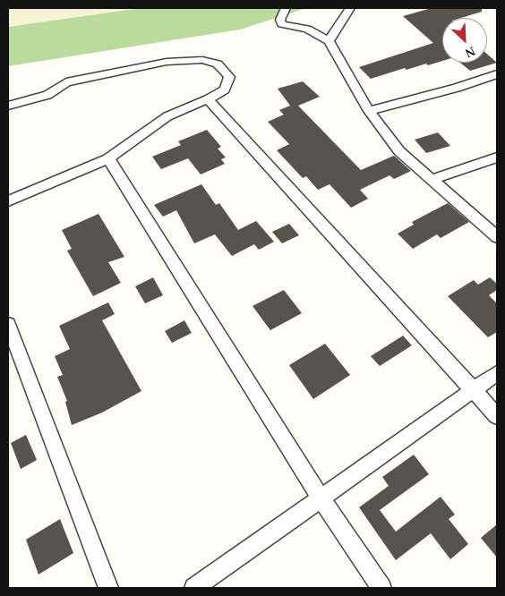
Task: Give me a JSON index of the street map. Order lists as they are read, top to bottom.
{
  "north": "bottom right"
}
